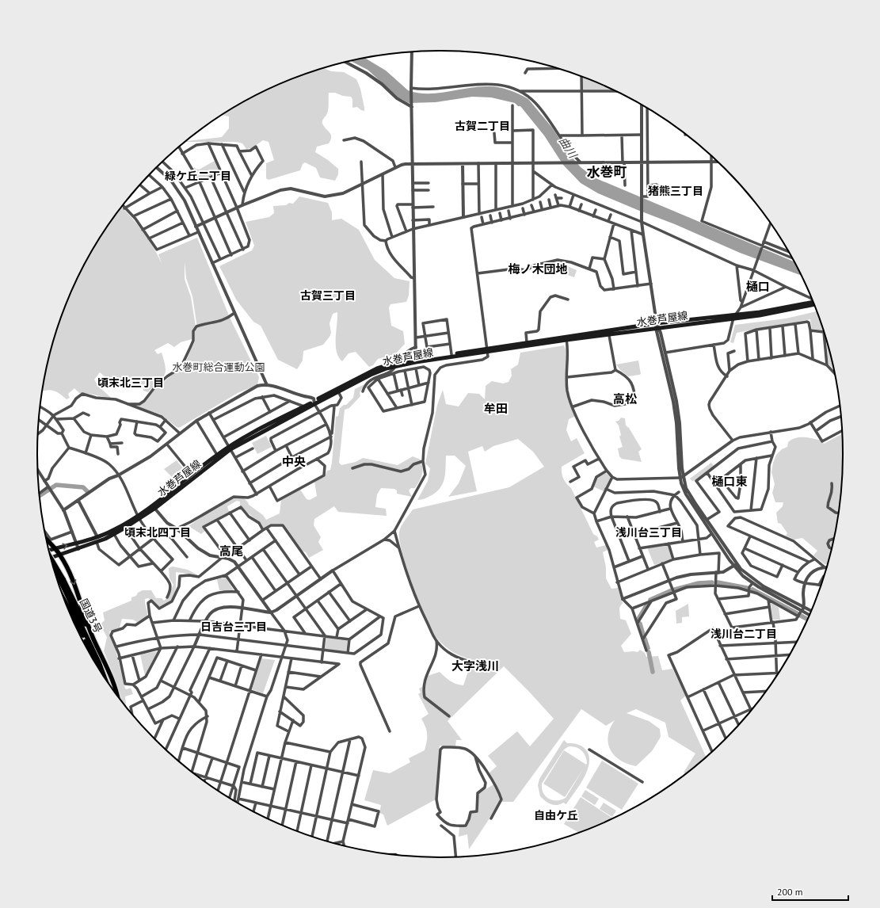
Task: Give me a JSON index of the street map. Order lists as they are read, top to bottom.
{
  "streets": {
    "highway": ["国道3号"],
    "main road": ["水巻芦屋線"]
  },
  "districts": [
    "古賀二丁目",
    "水巻町",
    "緑ケ丘二丁目",
    "猪熊三丁目",
    "梅ノ木団地",
    "樋口",
    "古賀三丁目",
    "頃末北三丁目",
    "高松",
    "牟田",
    "中央",
    "樋口東",
    "頃末北四丁目",
    "浅川台三丁目",
    "高尾",
    "日吉台三丁目",
    "浅川台二丁目",
    "大字浅川",
    "自由ケ丘"
  ],
  "water": ["曲川"],
  "parks": ["水巻町総合運動公園"],
  "scale_bar": "200 m"
}
